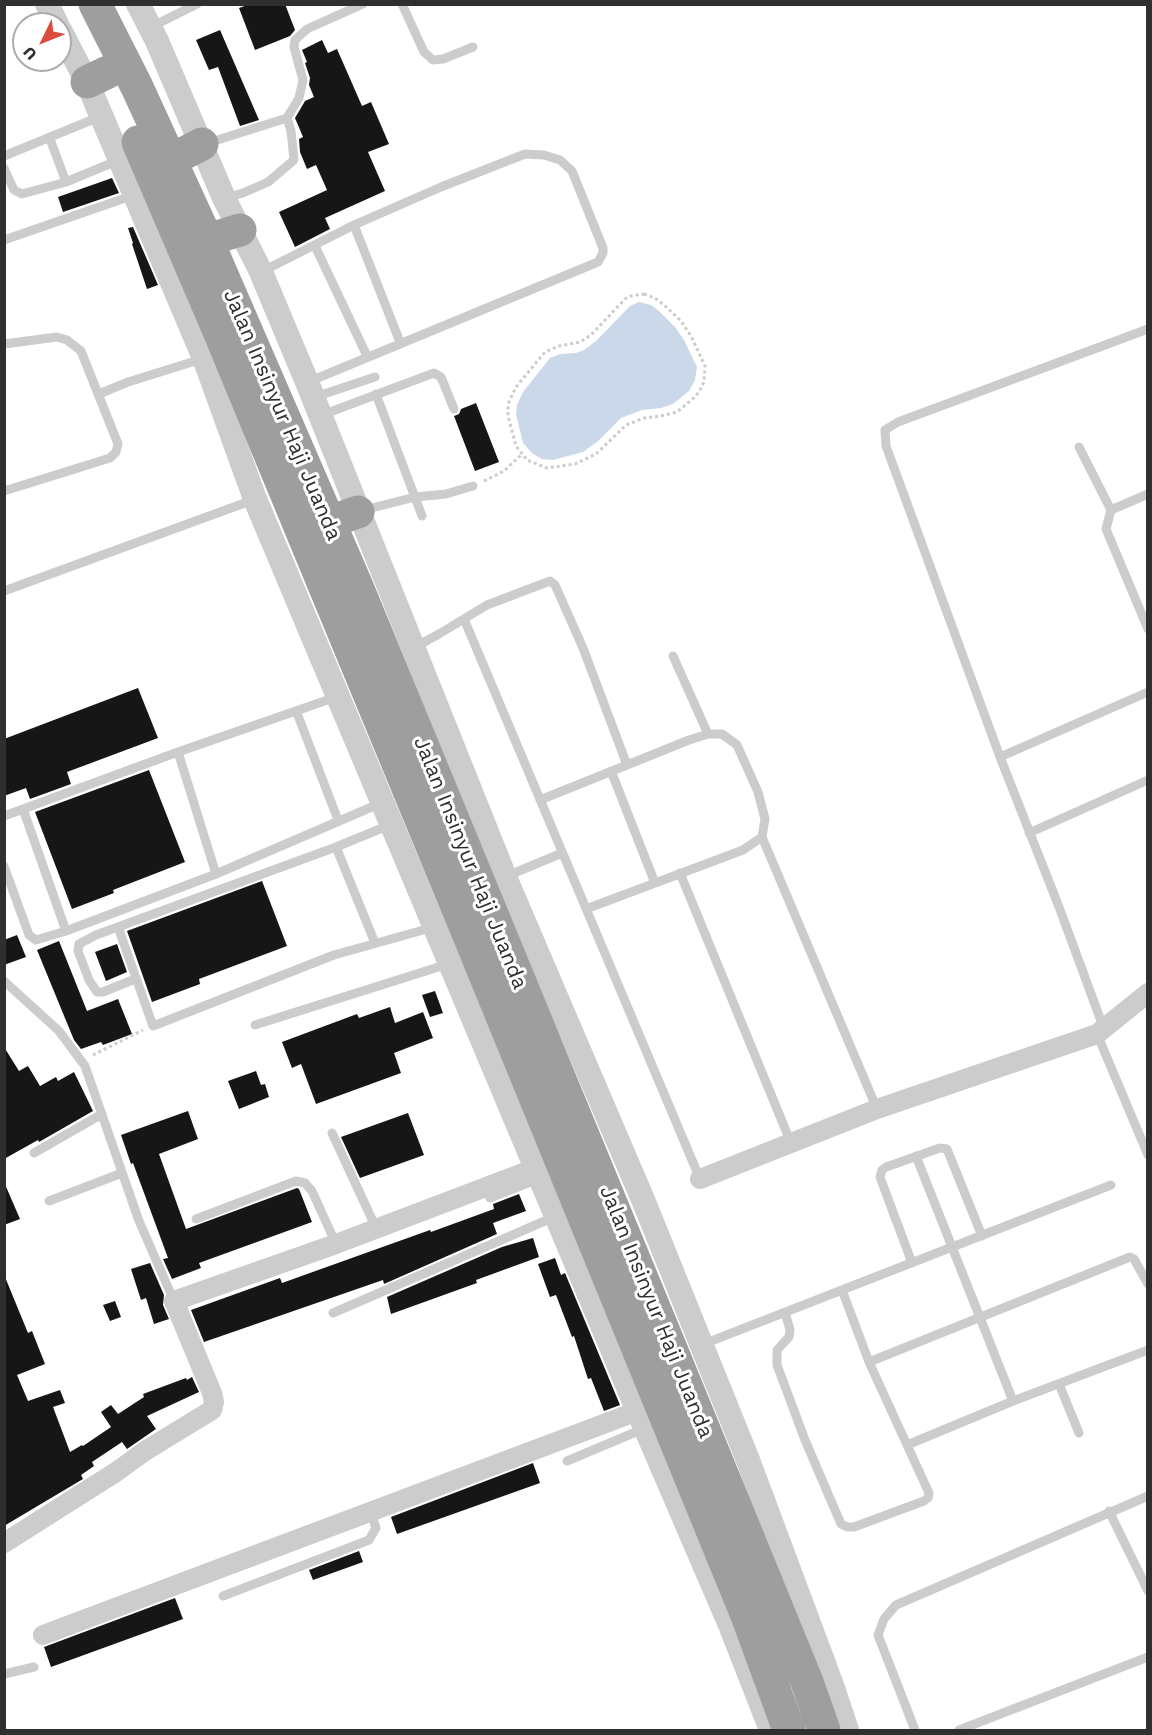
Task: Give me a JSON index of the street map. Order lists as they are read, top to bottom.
{
  "streets": {
    "highway": ["Jalan Insinyur Haji Juanda"]
  },
  "north": "bottom left"
}
